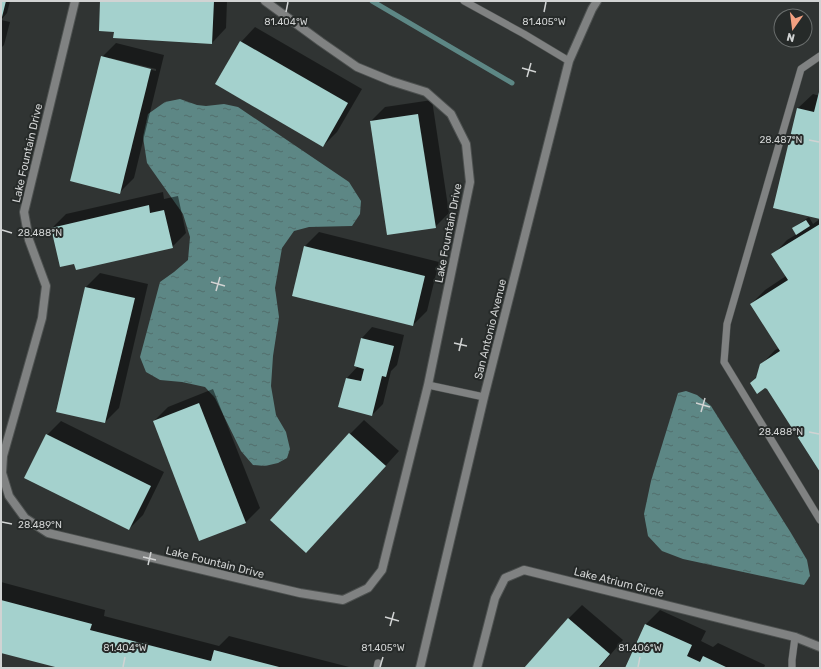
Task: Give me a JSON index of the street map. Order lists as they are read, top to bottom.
{
  "streets": {
    "street": ["Lake Fountain Drive", "San Antonio Avenue", "Lake Atrium Circle"]
  },
  "north": "bottom",
  "coordinates": [
    "81.404°W",
    "81.405°W",
    "28.487°N",
    "28.488°N",
    "28.489°N",
    "81.406°W"
  ]
}
